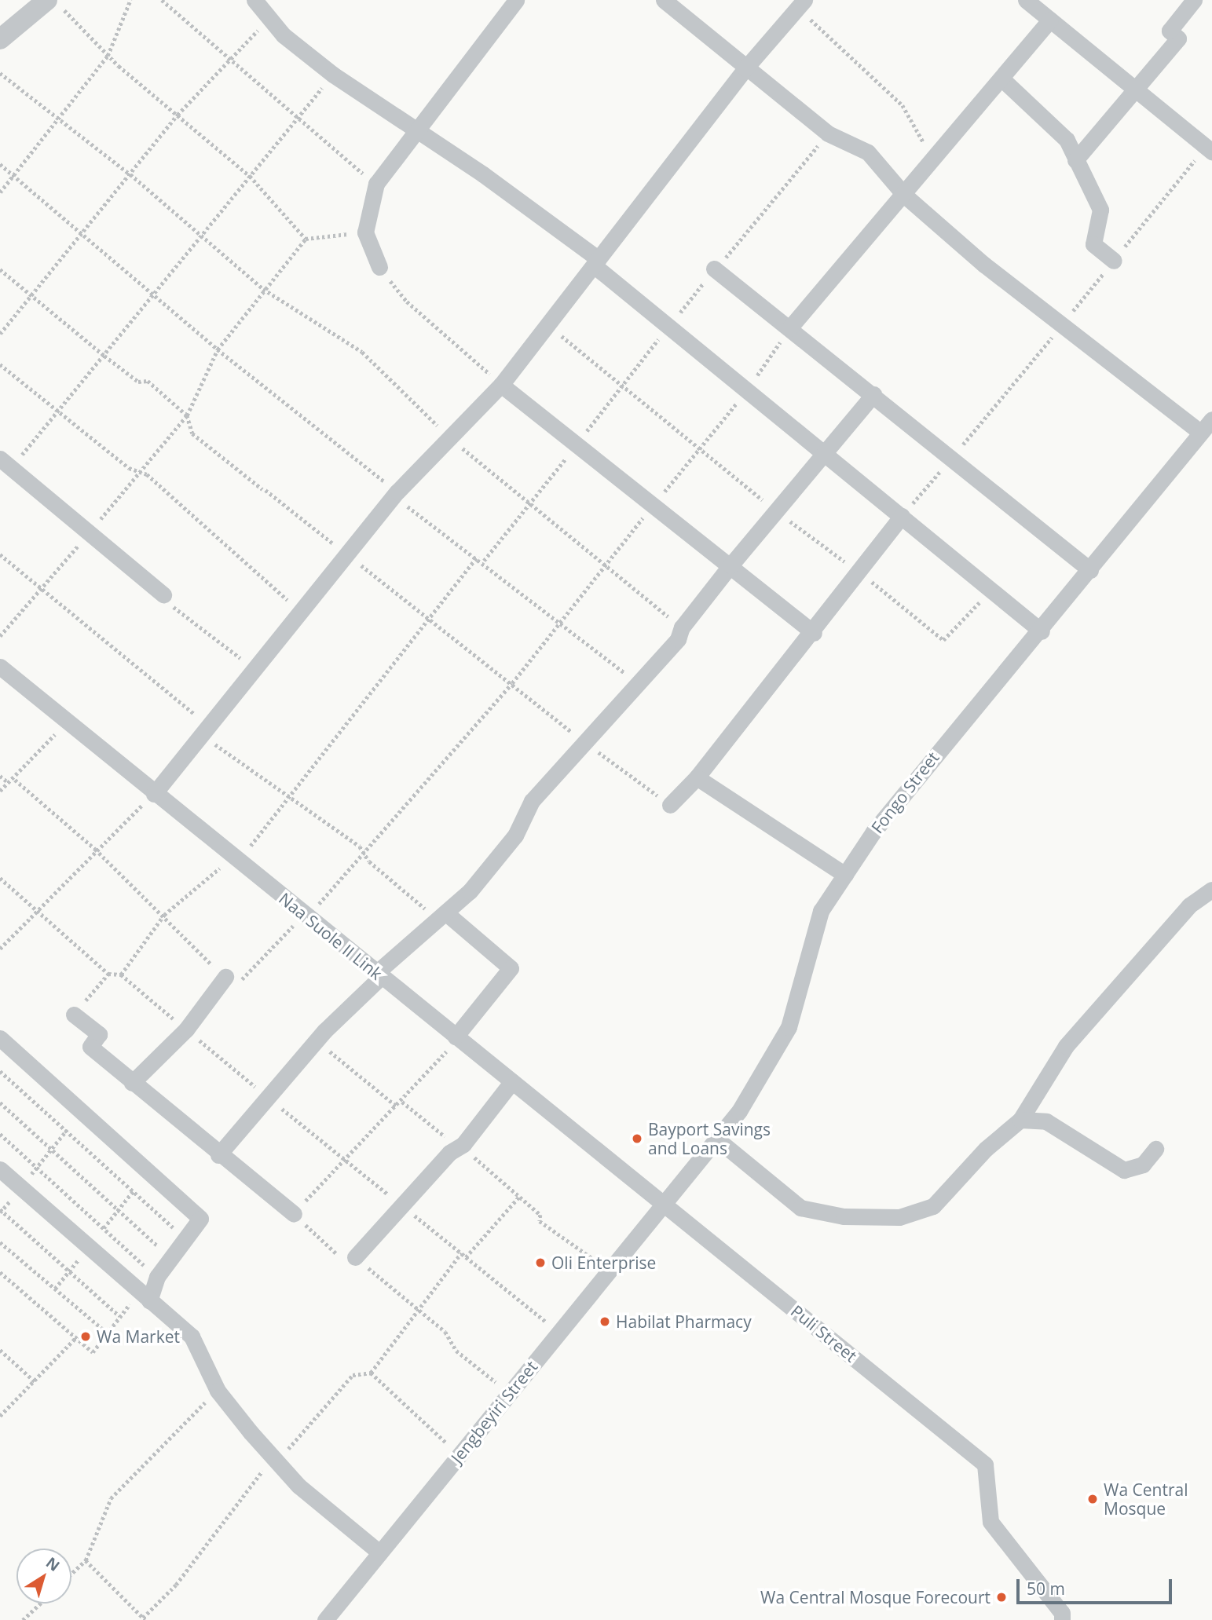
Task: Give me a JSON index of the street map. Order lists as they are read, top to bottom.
{
  "streets": {
    "street": [
      "Fongo Street",
      "Naa Suole II Link",
      "Puli Street",
      "Jengbeyiri Street"
    ]
  },
  "crossings": [
    ["Fongo Street", "Naa Suole II Link"],
    ["Fongo Street", "Puli Street"],
    ["Fongo Street", "Jengbeyiri Street"],
    ["Naa Suole II Link", "Puli Street"],
    ["Naa Suole II Link", "Jengbeyiri Street"],
    ["Puli Street", "Jengbeyiri Street"]
  ],
  "places": [
    "Bayport Savings and Loans",
    "Oli Enterprise",
    "Habilat Pharmacy",
    "Wa Market",
    "Wa Central Mosque",
    "Wa Central Mosque Forecourt"
  ],
  "scale_bar": "50 m",
  "north": "top right"
}
